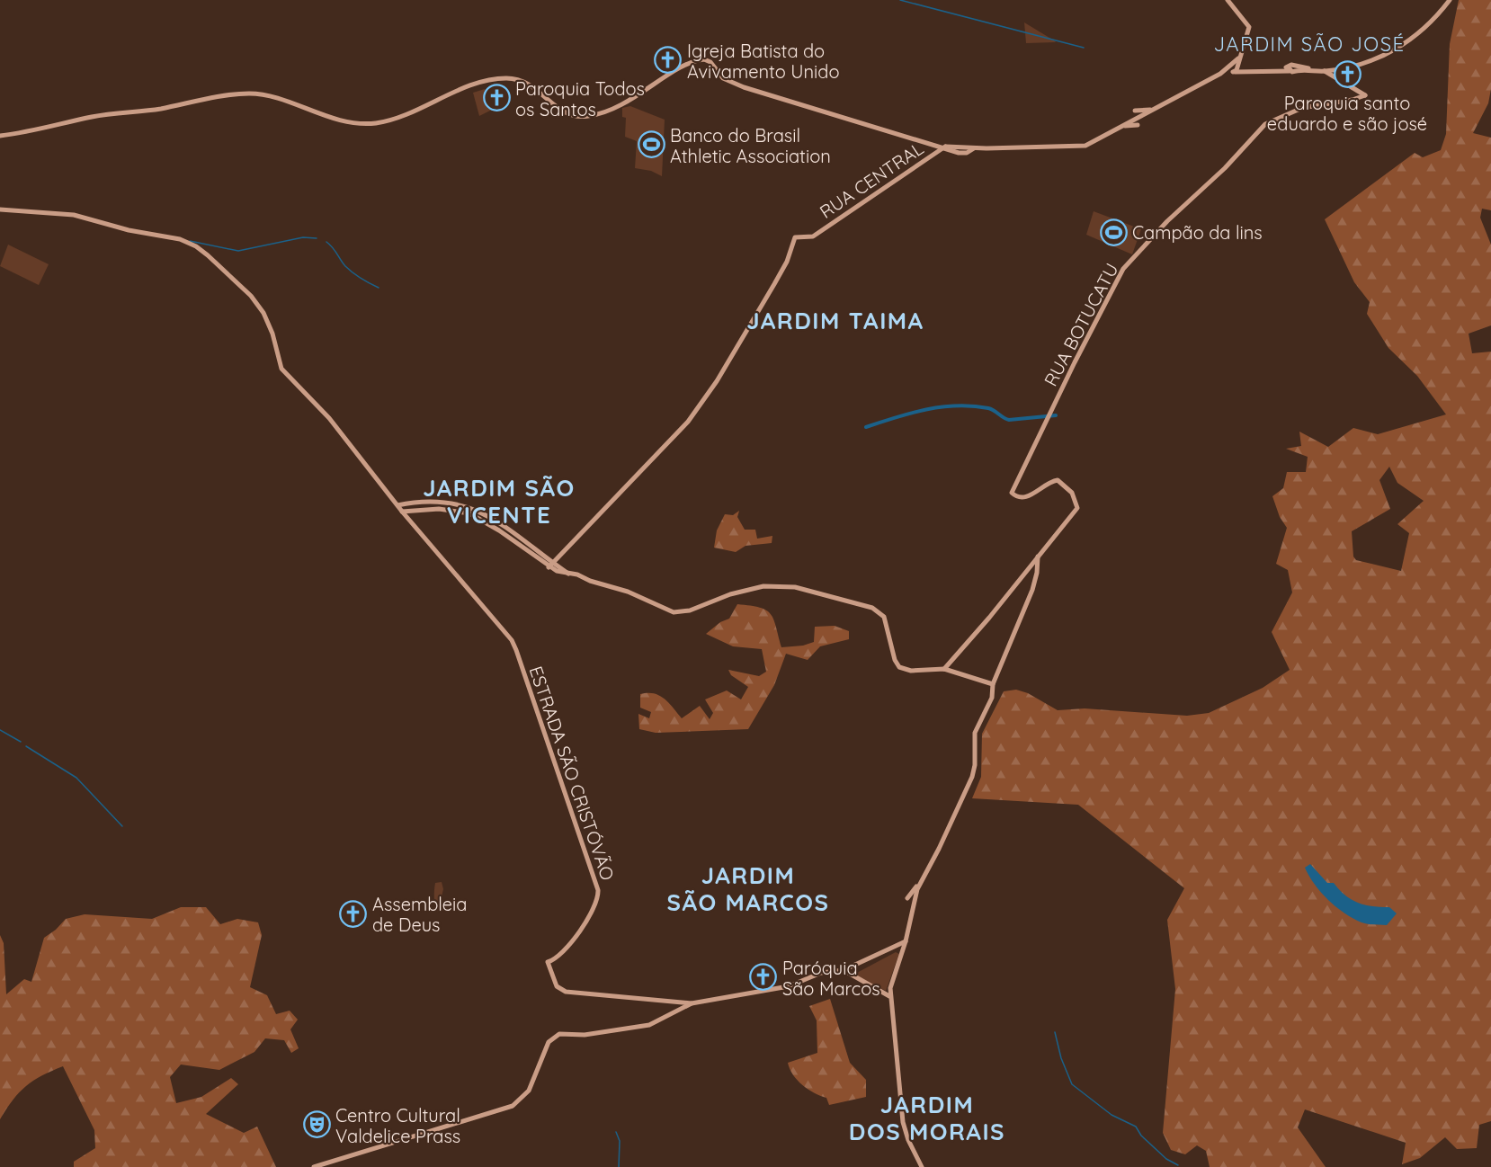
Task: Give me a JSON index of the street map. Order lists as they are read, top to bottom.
{
  "streets": {
    "main road": ["RUA CENTRAL", "RUA BOTUCATU", "ESTRADA SÃO CRISTÓVÃO"]
  },
  "districts": [
    "JARDIM SÃO JOSÉ",
    "JARDIM TAIMA",
    "JARDIM SÃO VICENTE",
    "JARDIM SÃO MARCOS",
    "JARDIM DOS MORAIS"
  ],
  "places": {
    "church": [
      "Igreja Batista do Avivamento Unido",
      "Paroquia santo eduardo e são josé",
      "Paroquia Todos os Santos",
      "Assembleia de Deus",
      "Paróquia São Marcos"
    ],
    "sports": ["Banco do Brasil Athletic Association", "Campão da lins"],
    "theatre": ["Centro Cultural Valdelice Prass"]
  }
}
